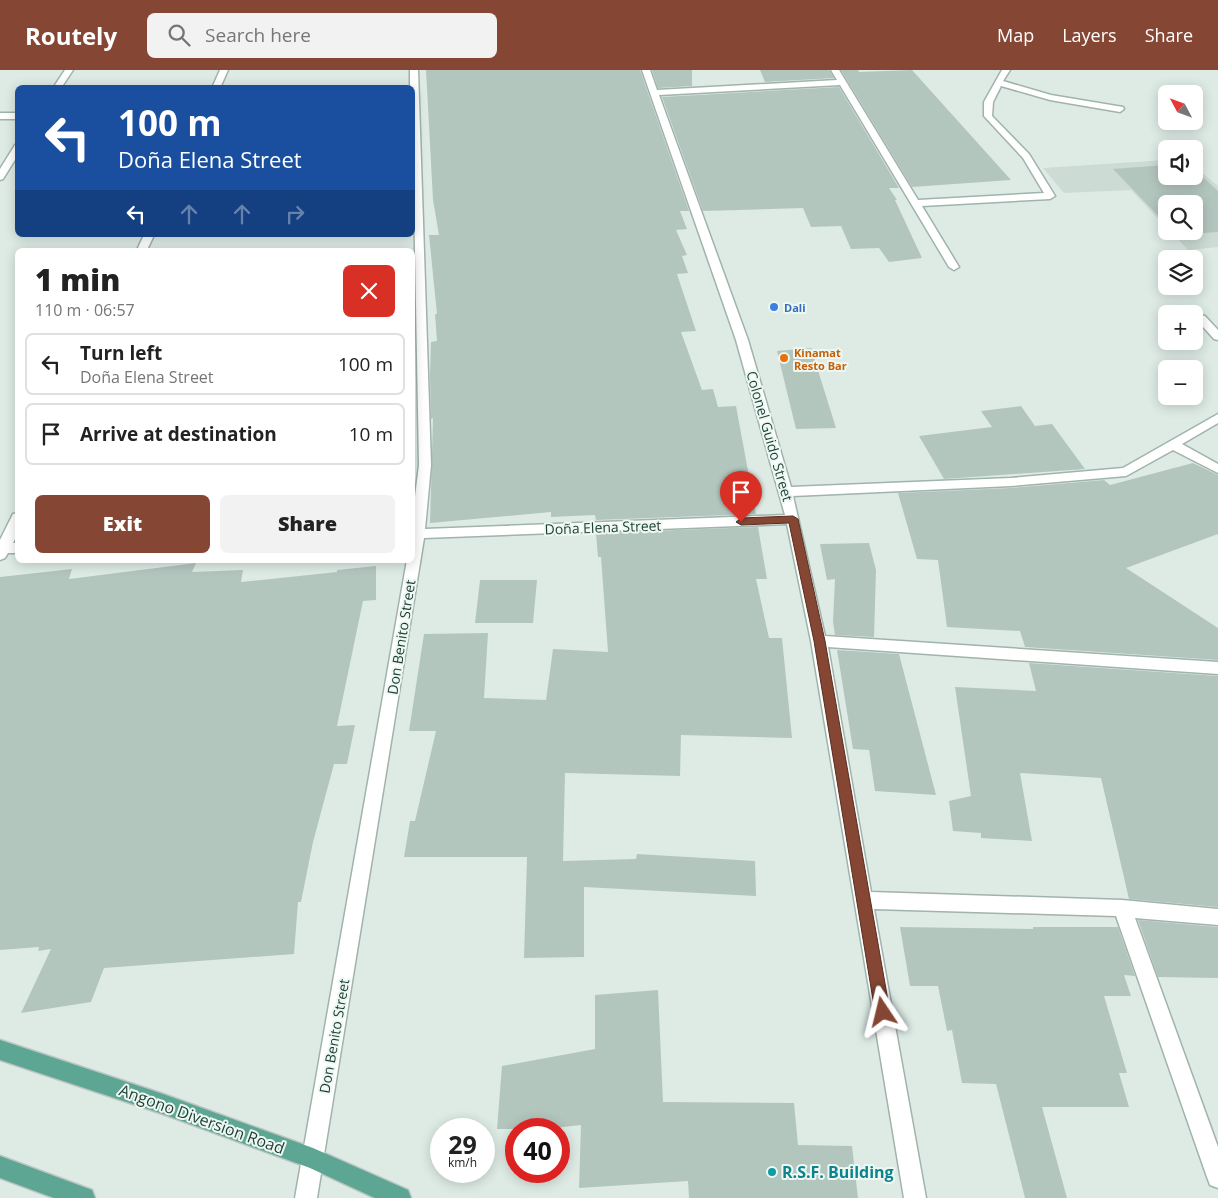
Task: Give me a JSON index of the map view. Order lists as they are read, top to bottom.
{
  "streets": {
    "main road": ["Angono Diversion Road"],
    "street": ["Colonel Guido Street", "Doña Elena Street", "Don Benito Street"]
  },
  "crossings": [
    ["Colonel Guido Street", "Doña Elena Street"],
    ["Doña Elena Street", "Don Benito Street"],
    ["Don Benito Street", "Angono Diversion Road"]
  ],
  "places": ["Dali", "Kinamat Resto Bar", "R.S.F. Building"],
  "north": "top left",
  "page": {
    "header": "Routely",
    "search": "Search here",
    "nav": ["Map", "Layers", "Share"],
    "map_buttons": ["+", "−"],
    "turn": ["100 m", "Doña Elena Street"],
    "heading": ["1 min", "110 m · 06:57"],
    "list": [
      {
        "name": "Turn left",
        "note": "Doña Elena Street",
        "value": "100 m"
      },
      {
        "name": "Arrive at destination",
        "value": "10 m"
      }
    ],
    "buttons": ["Exit", "Share"],
    "speed": "29 km/h",
    "limit": "40"
  }
}
